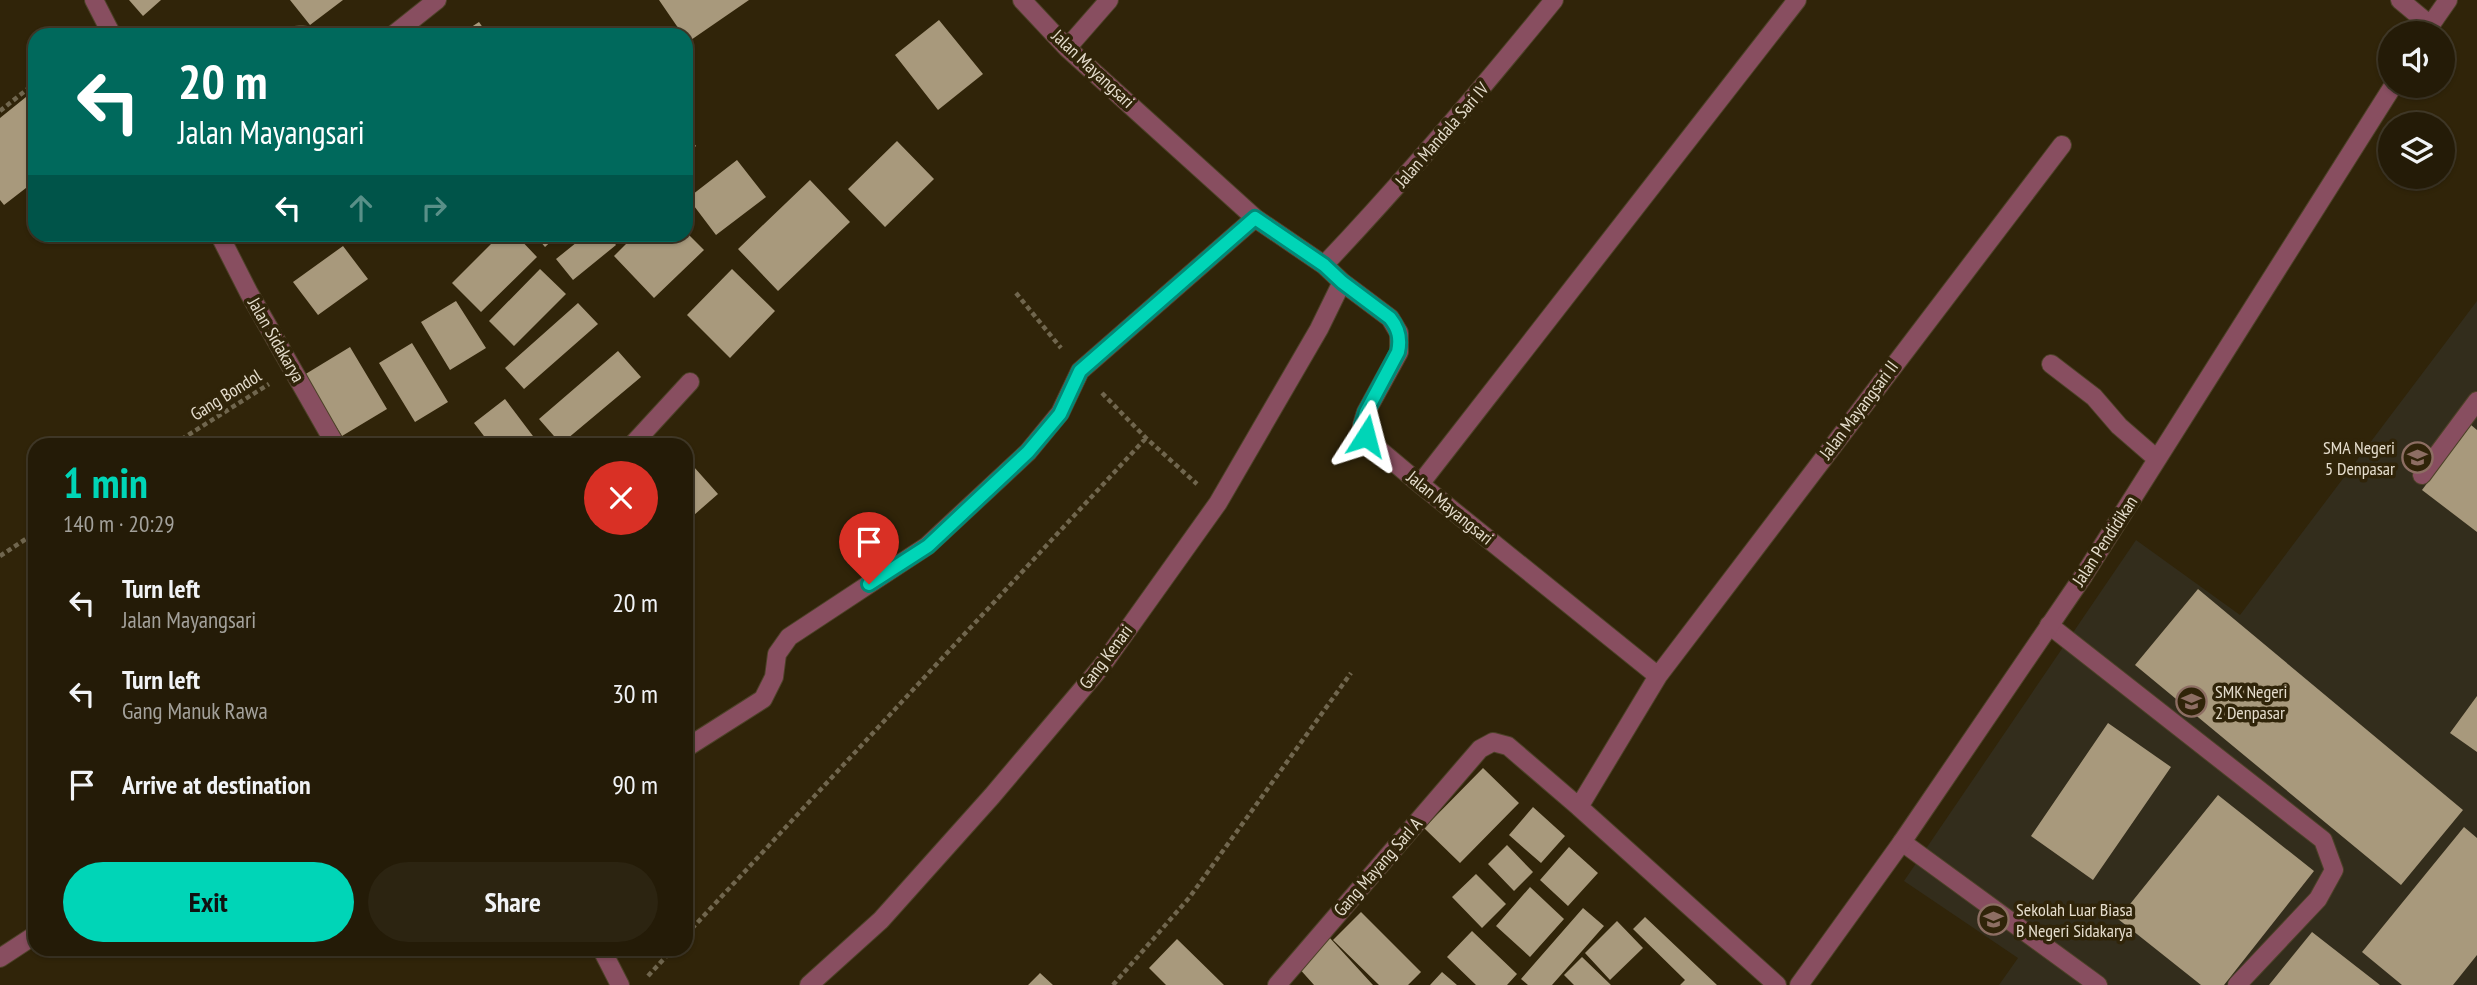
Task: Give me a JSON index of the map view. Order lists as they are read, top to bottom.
{
  "streets": {
    "street": [
      "Jalan Mayangsari",
      "Jalan Mandala Sari IV",
      "Jalan Sidakarya",
      "Jalan Mayangsari II",
      "Jalan Pendidikan",
      "Gang Kenari",
      "Gang Mayang SarI A"
    ],
    "path": ["Gang Bondol"]
  },
  "crossings": [
    ["Jalan Mayangsari", "Jalan Mandala Sari IV"],
    ["Jalan Mayangsari", "Jalan Mayangsari II"],
    ["Jalan Mayangsari", "Gang Kenari"],
    ["Jalan Sidakarya", "Gang Bondol"]
  ],
  "places": {
    "school or university": ["SMA Negeri 5 Denpasar", "SMK Negeri 2 Denpasar", "Sekolah Luar Biasa B Negeri Sidakarya"]
  },
  "page": {
    "turn": ["20 m", "Jalan Mayangsari"],
    "heading": ["1 min", "140 m · 20:29"],
    "list": [
      {
        "name": "Turn left",
        "note": "Jalan Mayangsari",
        "value": "20 m"
      },
      {
        "name": "Turn left",
        "note": "Gang Manuk Rawa",
        "value": "30 m"
      },
      {
        "name": "Arrive at destination",
        "value": "90 m"
      }
    ],
    "buttons": ["Exit", "Share"]
  }
}
